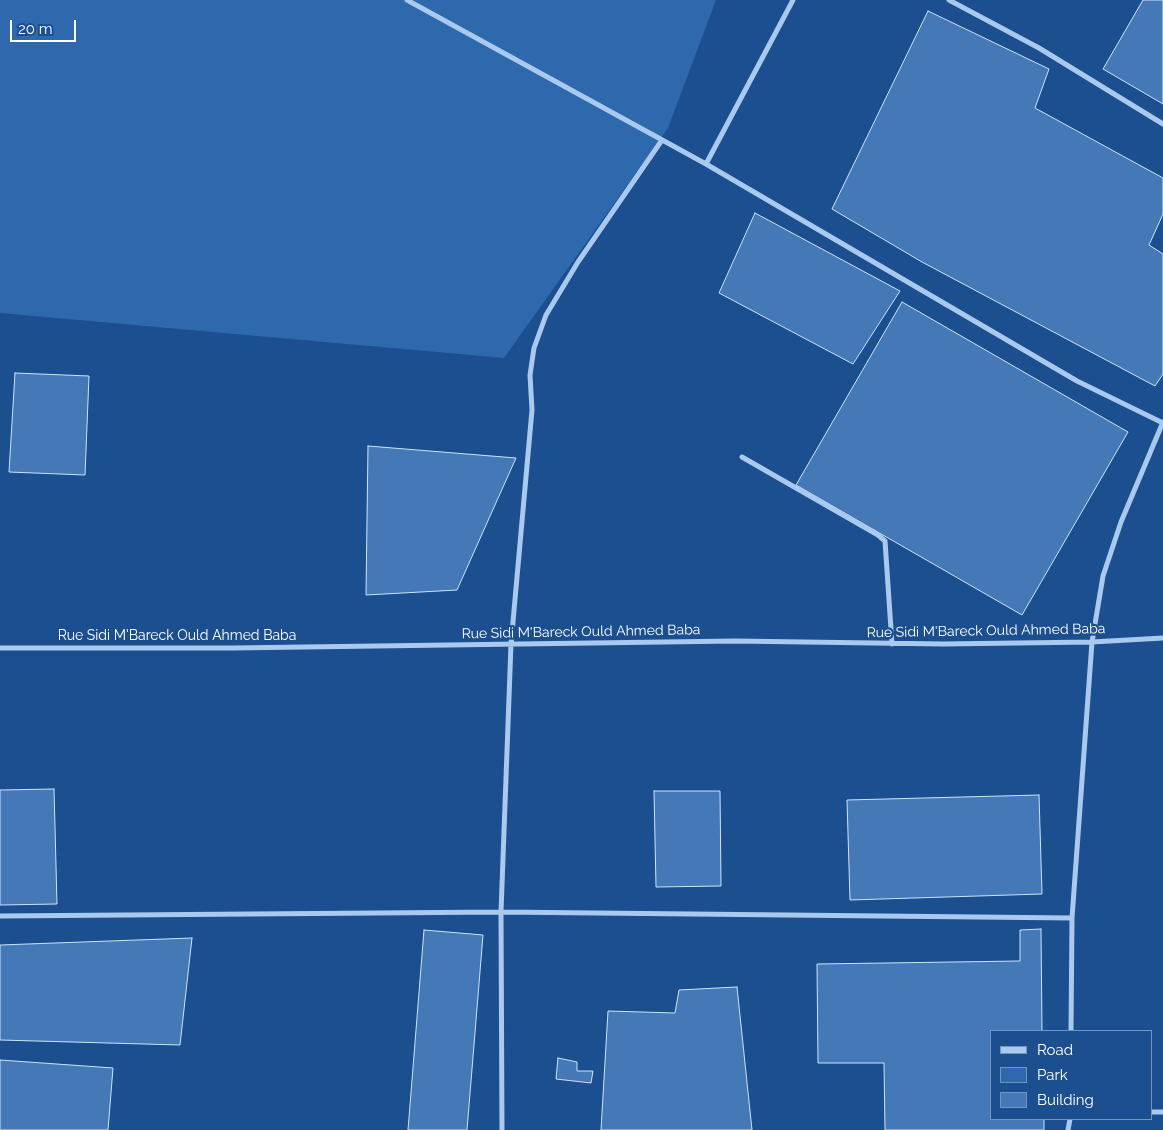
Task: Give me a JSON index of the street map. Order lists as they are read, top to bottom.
{
  "streets": {
    "street": ["Rue Sidi M'Bareck Ould Ahmed Baba"]
  },
  "legend": ["Road", "Park", "Building"],
  "scale_bar": "20 m"
}
